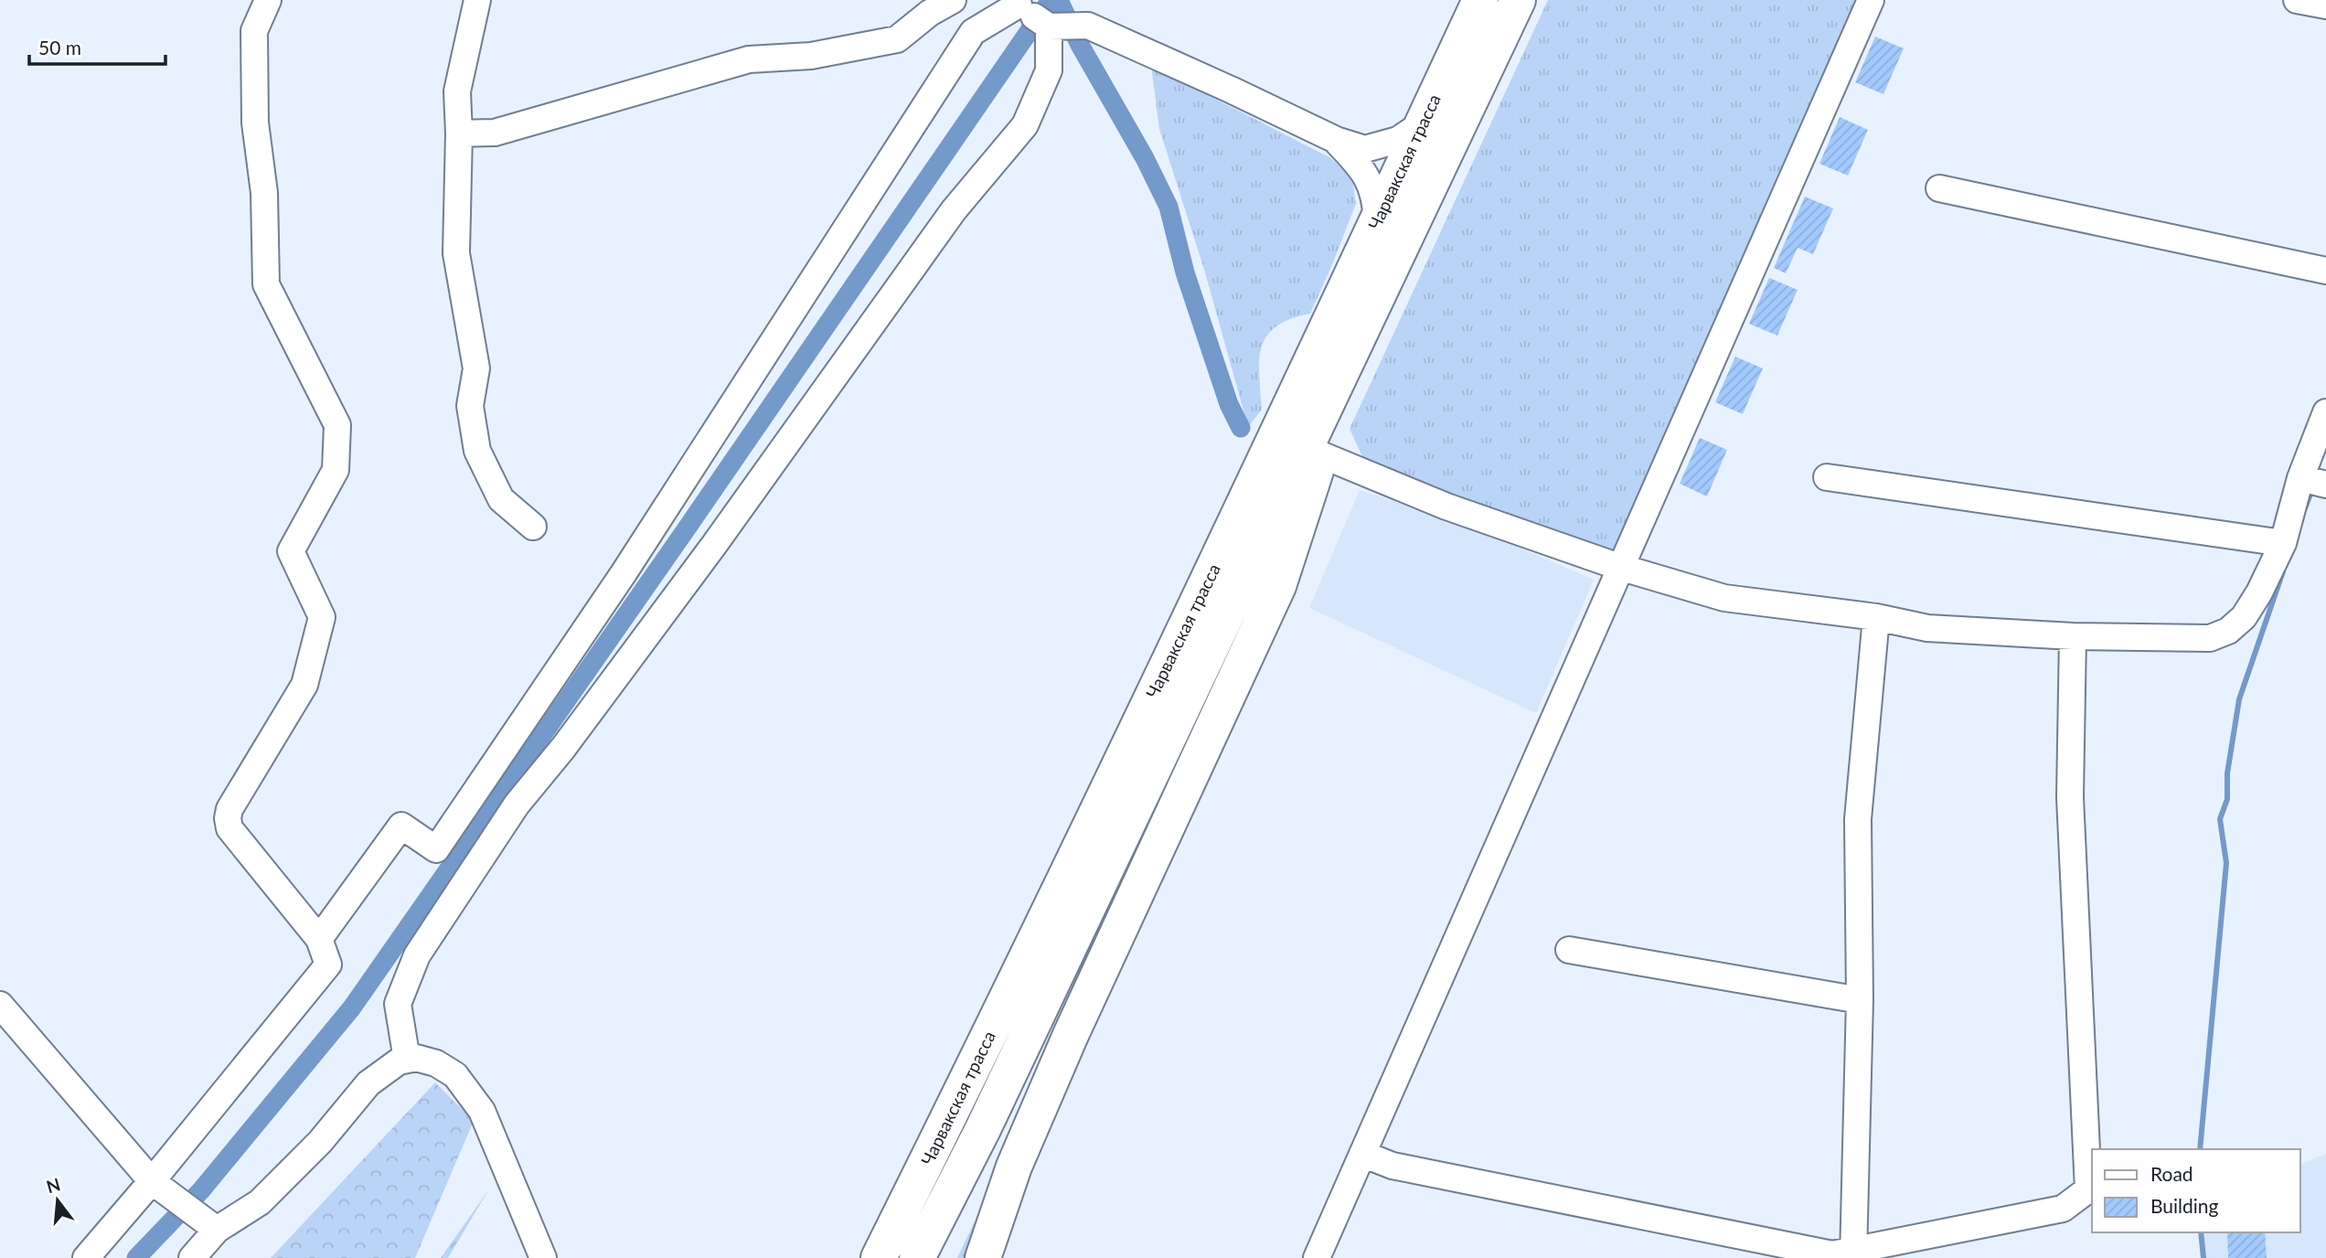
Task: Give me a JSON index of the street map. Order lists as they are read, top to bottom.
{
  "streets": {
    "highway": ["Чарвакская трасса"]
  },
  "legend": ["Road", "Building"],
  "scale_bar": "50 m",
  "north": "top"
}
